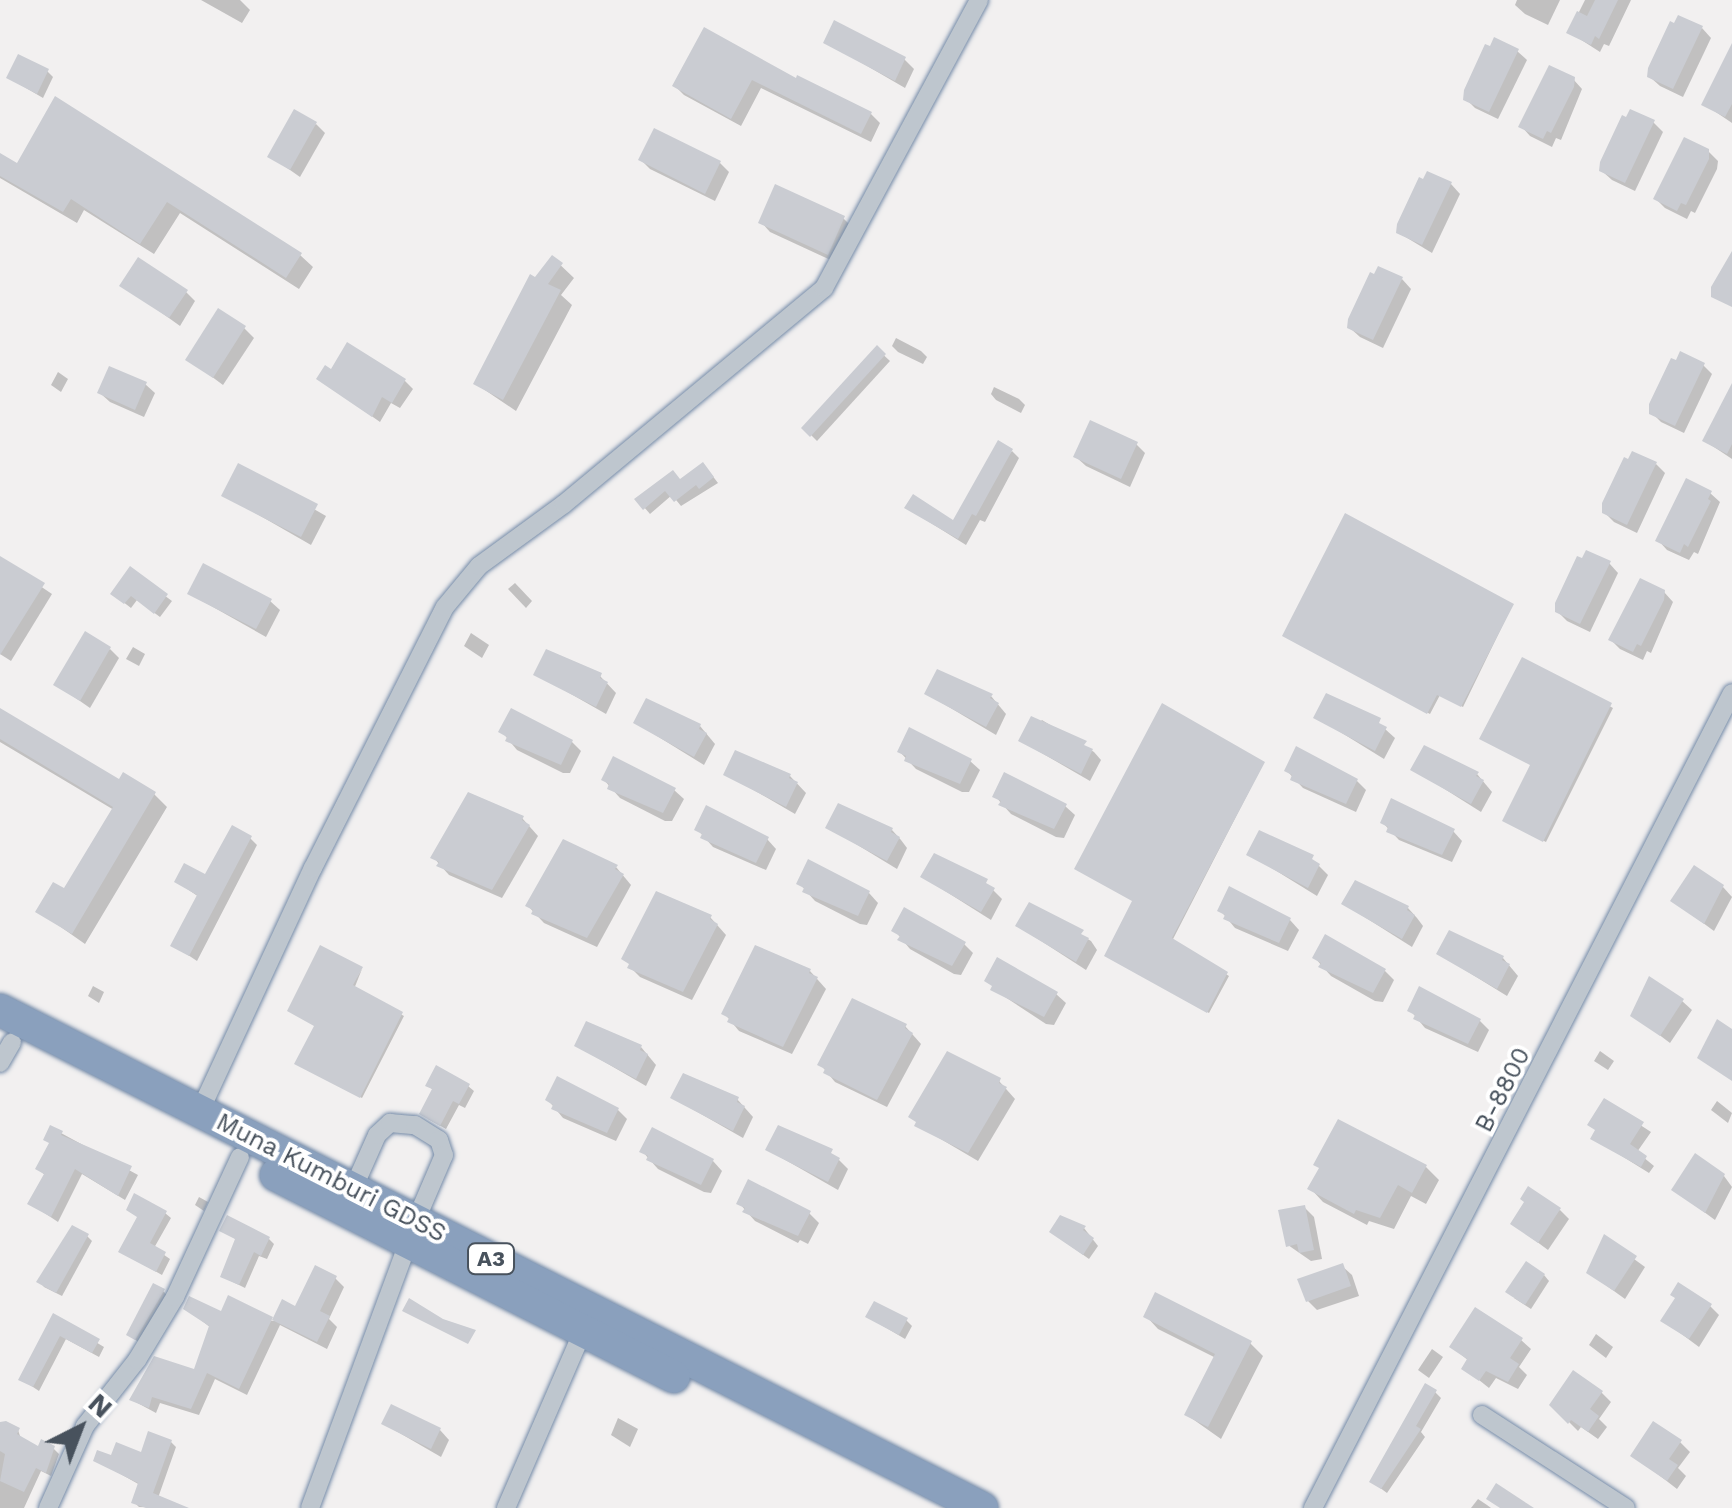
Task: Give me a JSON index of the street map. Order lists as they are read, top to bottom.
{
  "streets": {
    "highway": ["Muna Kumburi GDSS", "A3"],
    "street": ["B-8800"]
  },
  "north": "top right"
}
